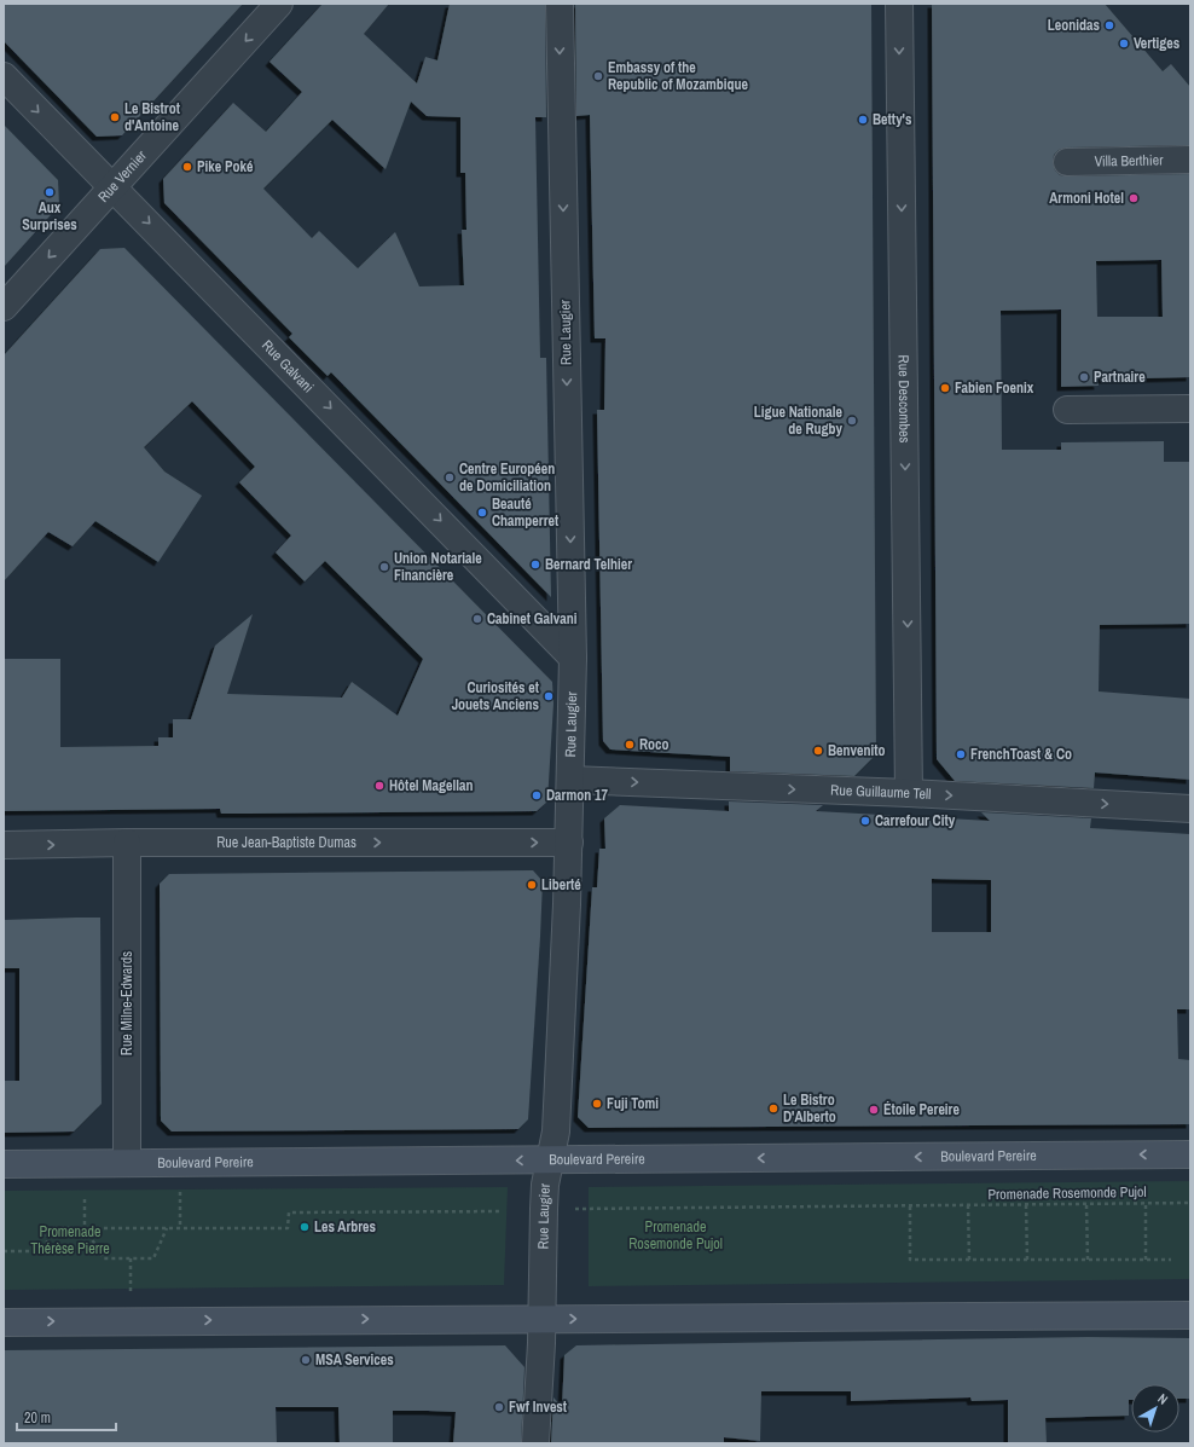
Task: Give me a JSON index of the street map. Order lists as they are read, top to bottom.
{
  "streets": {
    "main road": ["Boulevard Pereire"],
    "street": [
      "Villa Berthier",
      "Rue Vernier",
      "Rue Laugier",
      "Rue Galvani",
      "Rue Descombes",
      "Rue Guillaume Tell",
      "Rue Jean-Baptiste Dumas",
      "Rue Milne-Edwards"
    ],
    "path": ["Promenade Rosemonde Pujol"]
  },
  "crossings": [
    ["Rue Vernier", "Rue Galvani"],
    ["Rue Laugier", "Rue Galvani"],
    ["Rue Laugier", "Rue Guillaume Tell"],
    ["Rue Laugier", "Rue Jean-Baptiste Dumas"],
    ["Rue Laugier", "Boulevard Pereire"],
    ["Rue Descombes", "Rue Guillaume Tell"],
    ["Rue Jean-Baptiste Dumas", "Rue Milne-Edwards"],
    ["Rue Milne-Edwards", "Boulevard Pereire"]
  ],
  "one_way": [
    "Rue Vernier",
    "Rue Laugier",
    "Rue Galvani",
    "Rue Descombes",
    "Rue Guillaume Tell",
    "Rue Jean-Baptiste Dumas"
  ],
  "parks": ["Promenade Rosemonde Pujol", "Promenade Thérèse Pierre"],
  "places": [
    "Leonidas",
    "Vertiges",
    "Embassy of the Republic of Mozambique",
    "Le Bistrot d'Antoine",
    "Betty's",
    "Pike Poké",
    "Aux Surprises",
    "Armoni Hotel",
    "Partnaire",
    "Fabien Foenix",
    "Ligue Nationale de Rugby",
    "Centre Européen de Domiciliation",
    "Beauté Champerret",
    "Bernard Telhier",
    "Union Notariale Financière",
    "Cabinet Galvani",
    "Curiosités et Jouets Anciens",
    "Roco",
    "Benvenito",
    "FrenchToast & Co",
    "Hôtel Magellan",
    "Darmon 17",
    "Carrefour City",
    "Liberté",
    "Fuji Tomi",
    "Le Bistro D'Alberto",
    "Étoile Pereire",
    "Les Arbres",
    "MSA Services",
    "Fwf Invest"
  ],
  "scale_bar": "20 m",
  "north": "top right"
}
